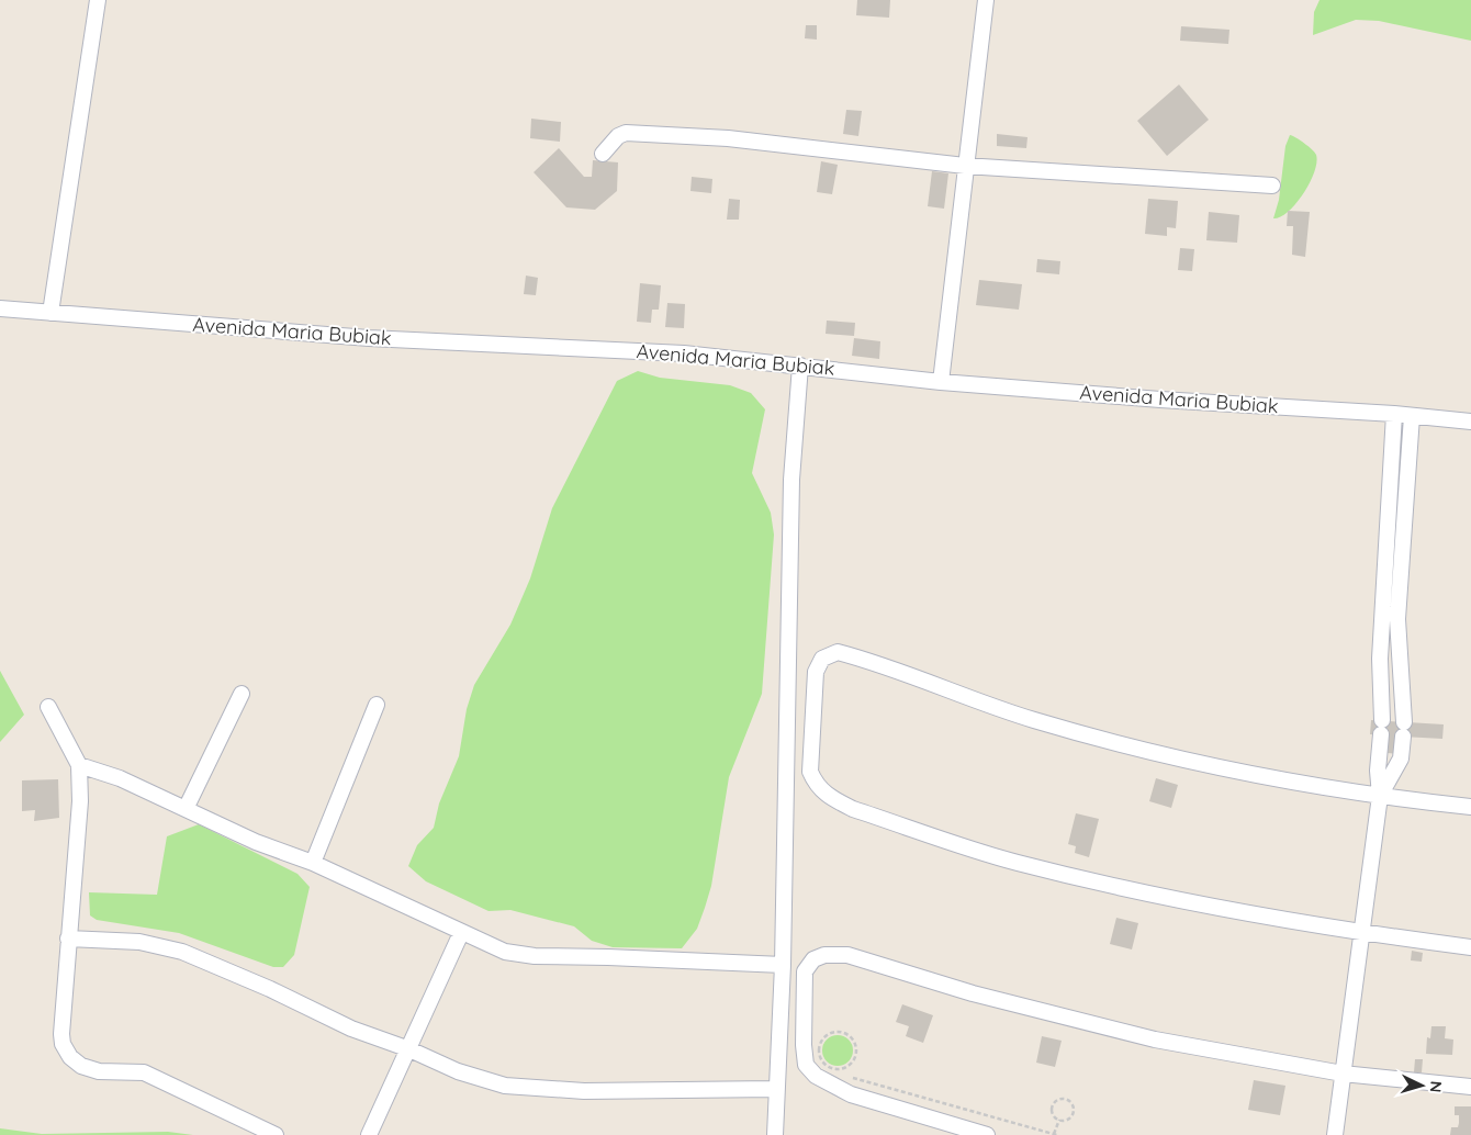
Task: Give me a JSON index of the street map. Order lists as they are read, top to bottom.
{
  "streets": {
    "street": ["Avenida Maria Bubiak"]
  },
  "north": "right"
}
